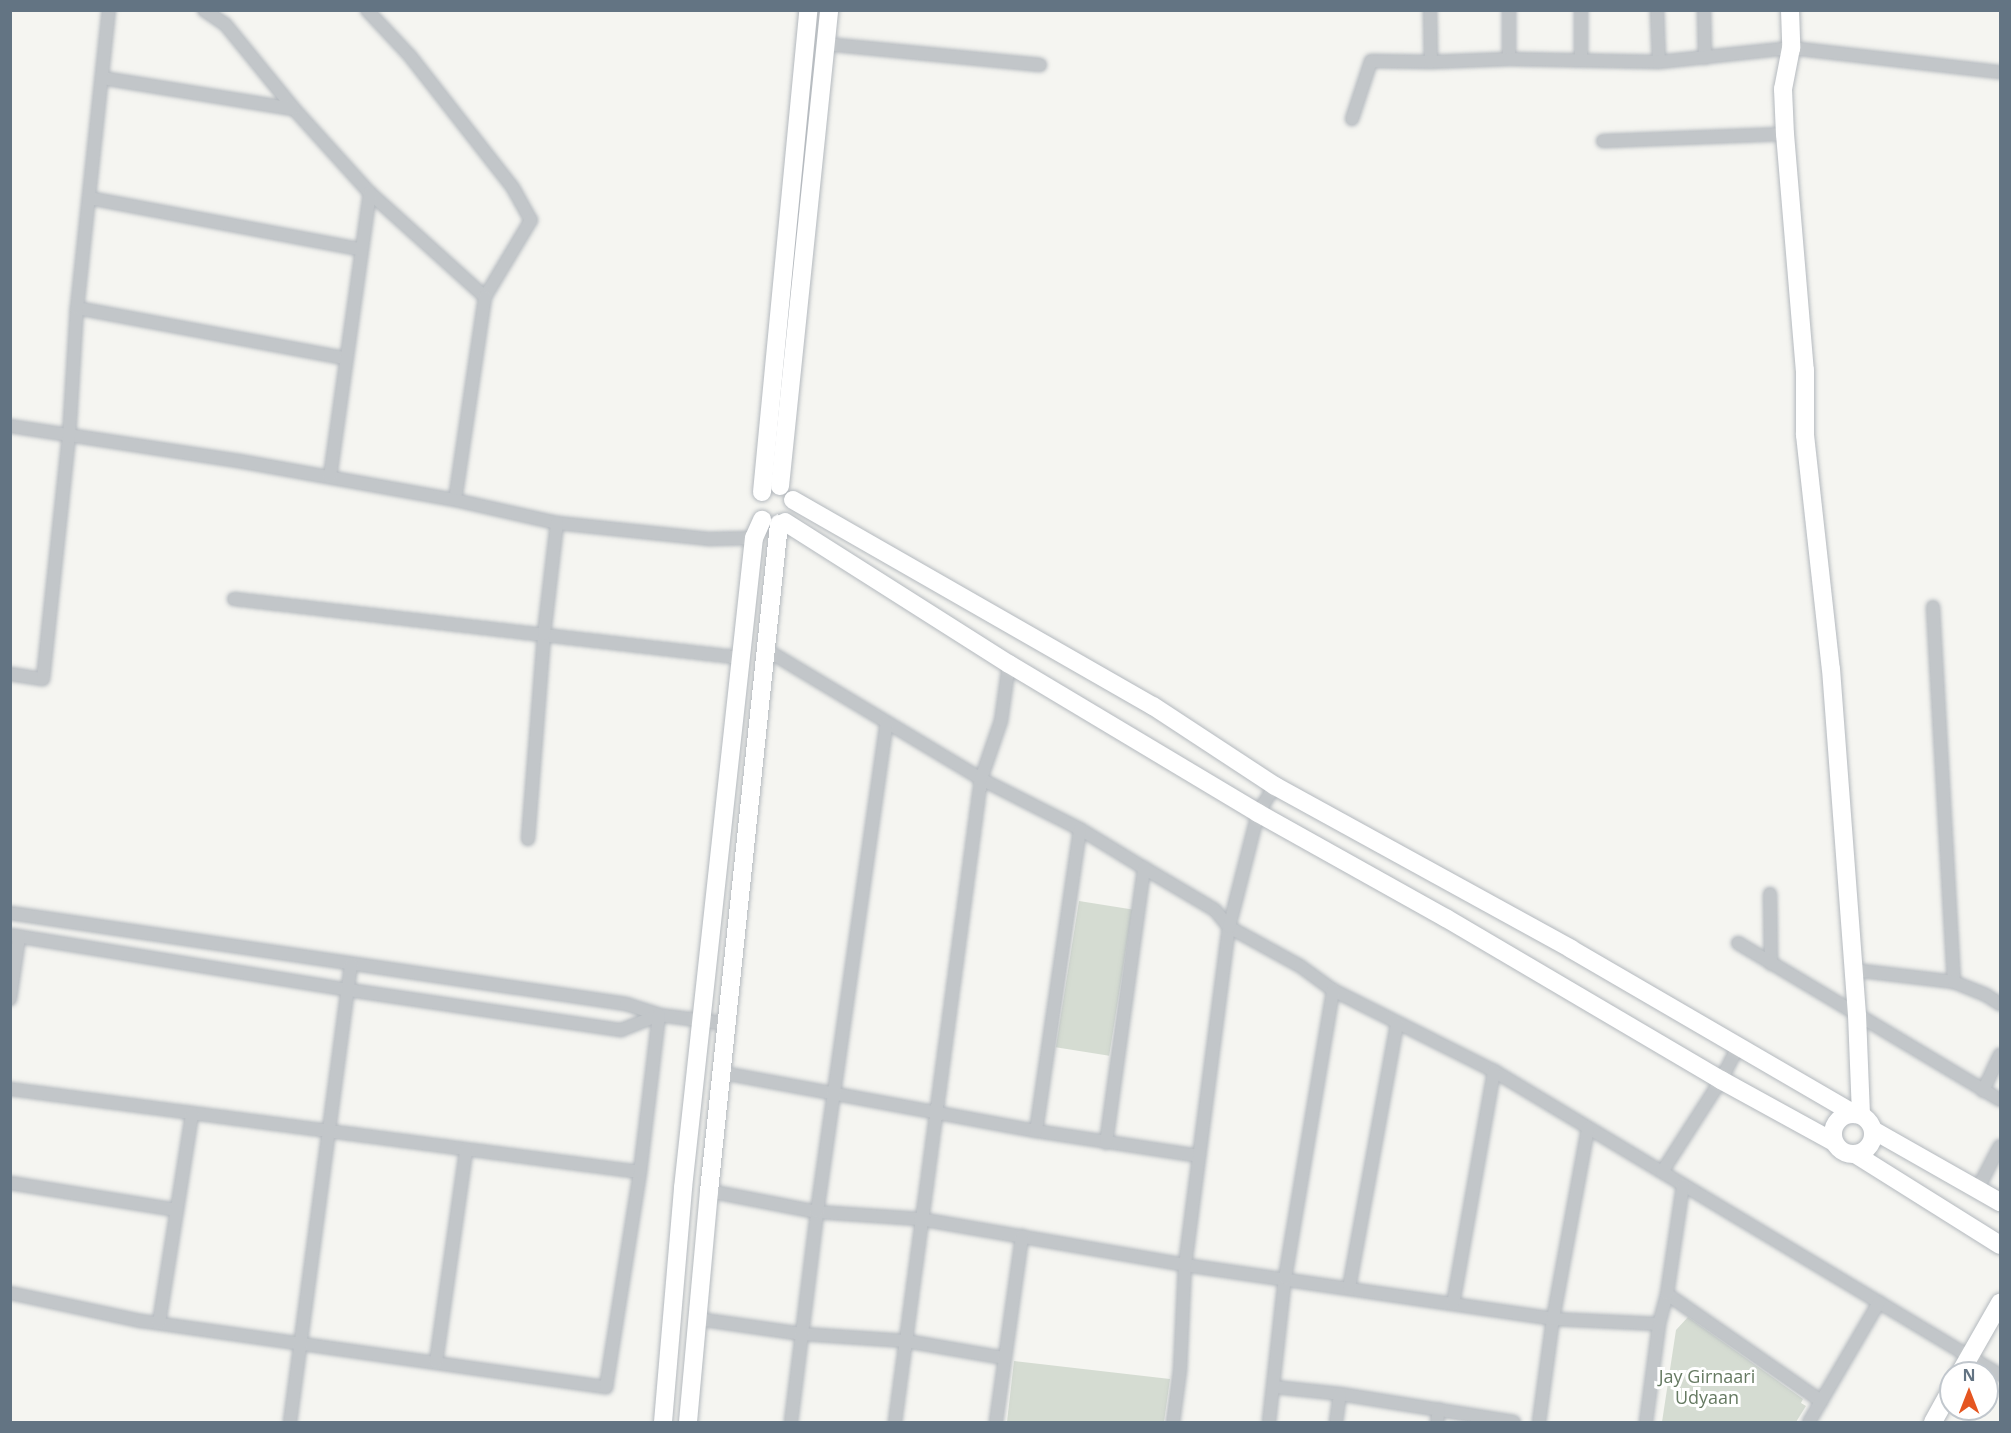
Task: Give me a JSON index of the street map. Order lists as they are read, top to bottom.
{
  "parks": ["Jay Girnaari Udyaan"],
  "north": "top"
}
